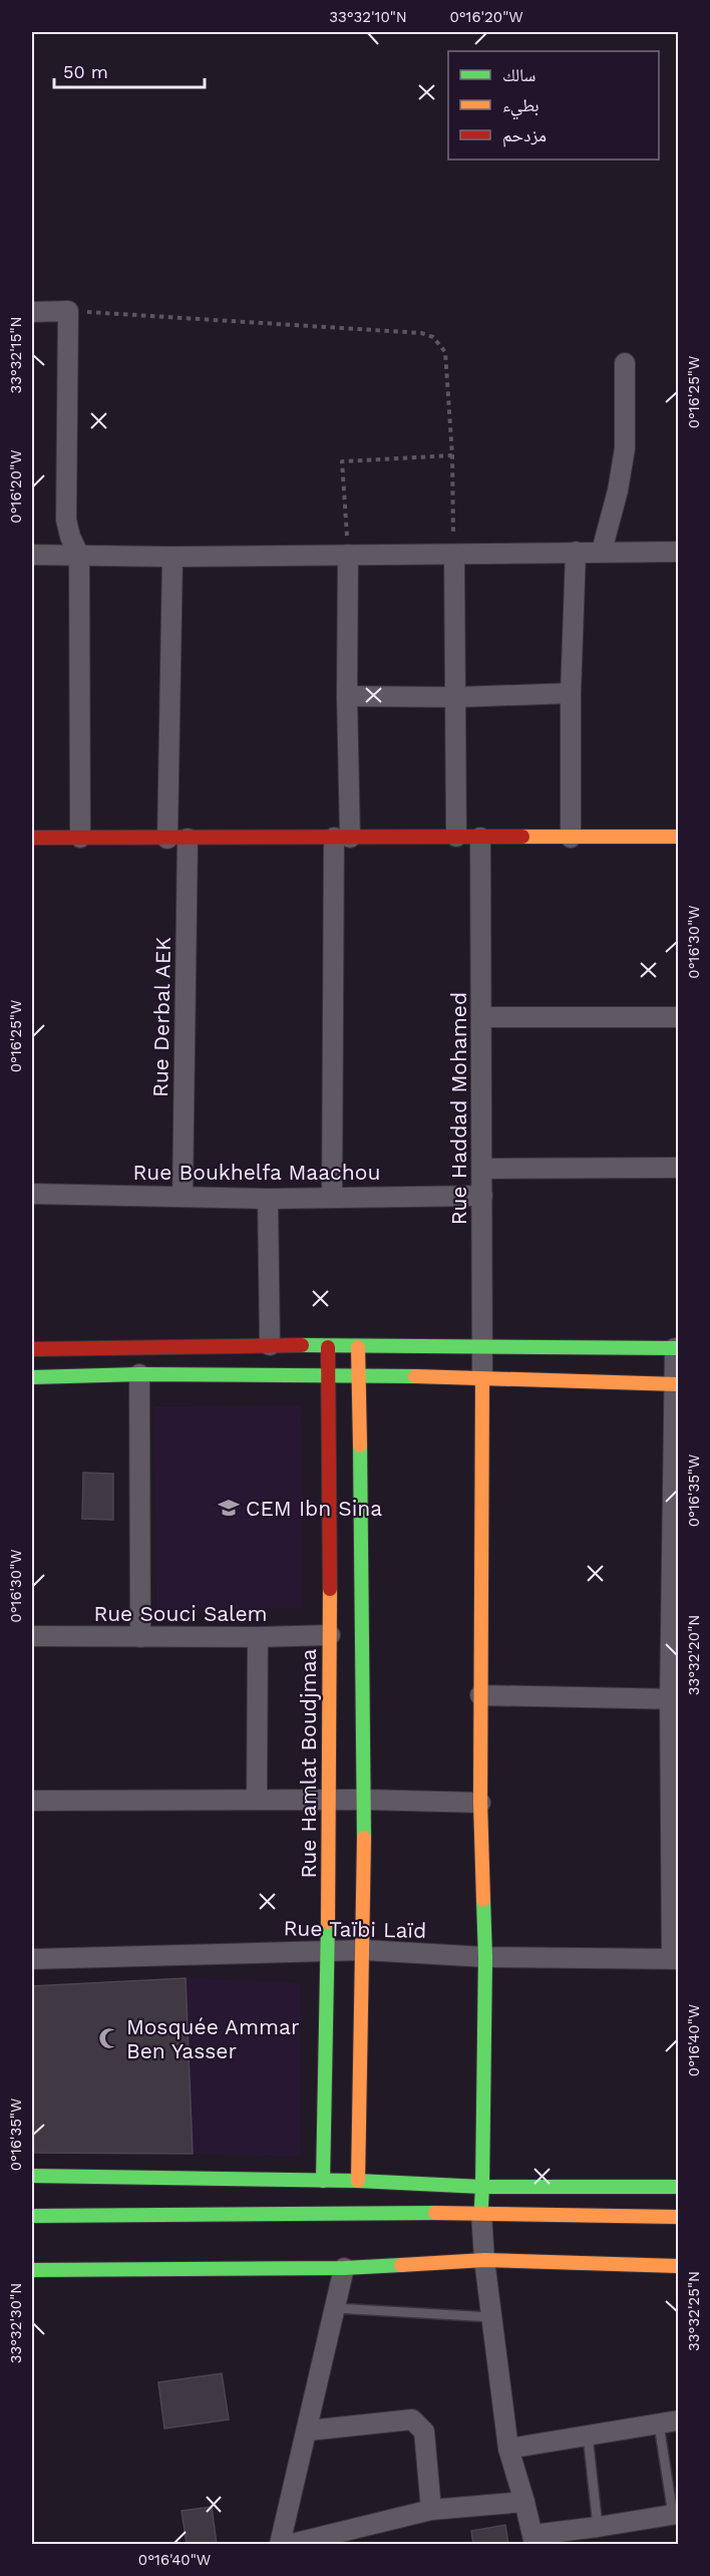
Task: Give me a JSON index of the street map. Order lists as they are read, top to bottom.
{
  "streets": {
    "street": [
      "Rue Derbal AEK",
      "Rue Haddad Mohamed",
      "Rue Boukhelfa Maachou",
      "Rue Souci Salem",
      "Rue Hamlat Boudjmaa",
      "Rue Taïbi Laïd"
    ]
  },
  "crossings": [
    ["Rue Derbal AEK", "Rue Boukhelfa Maachou"],
    ["Rue Haddad Mohamed", "Rue Boukhelfa Maachou"],
    ["Rue Souci Salem", "Rue Hamlat Boudjmaa"],
    ["Rue Hamlat Boudjmaa", "Rue Taïbi Laïd"]
  ],
  "places": {
    "school or university": ["CEM Ibn Sina"],
    "mosque": ["Mosquée Ammar Ben Yasser"]
  },
  "legend": ["سالك", "بطيء", "مزدحم"],
  "scale_bar": "50 m",
  "coordinates": [
    "33°32'10\"N",
    "0°16'20\"W",
    "33°32'15\"N",
    "0°16'25\"W",
    "0°16'30\"W",
    "0°16'35\"W",
    "33°32'20\"N",
    "0°16'40\"W",
    "33°32'25\"N",
    "33°32'30\"N"
  ]
}
